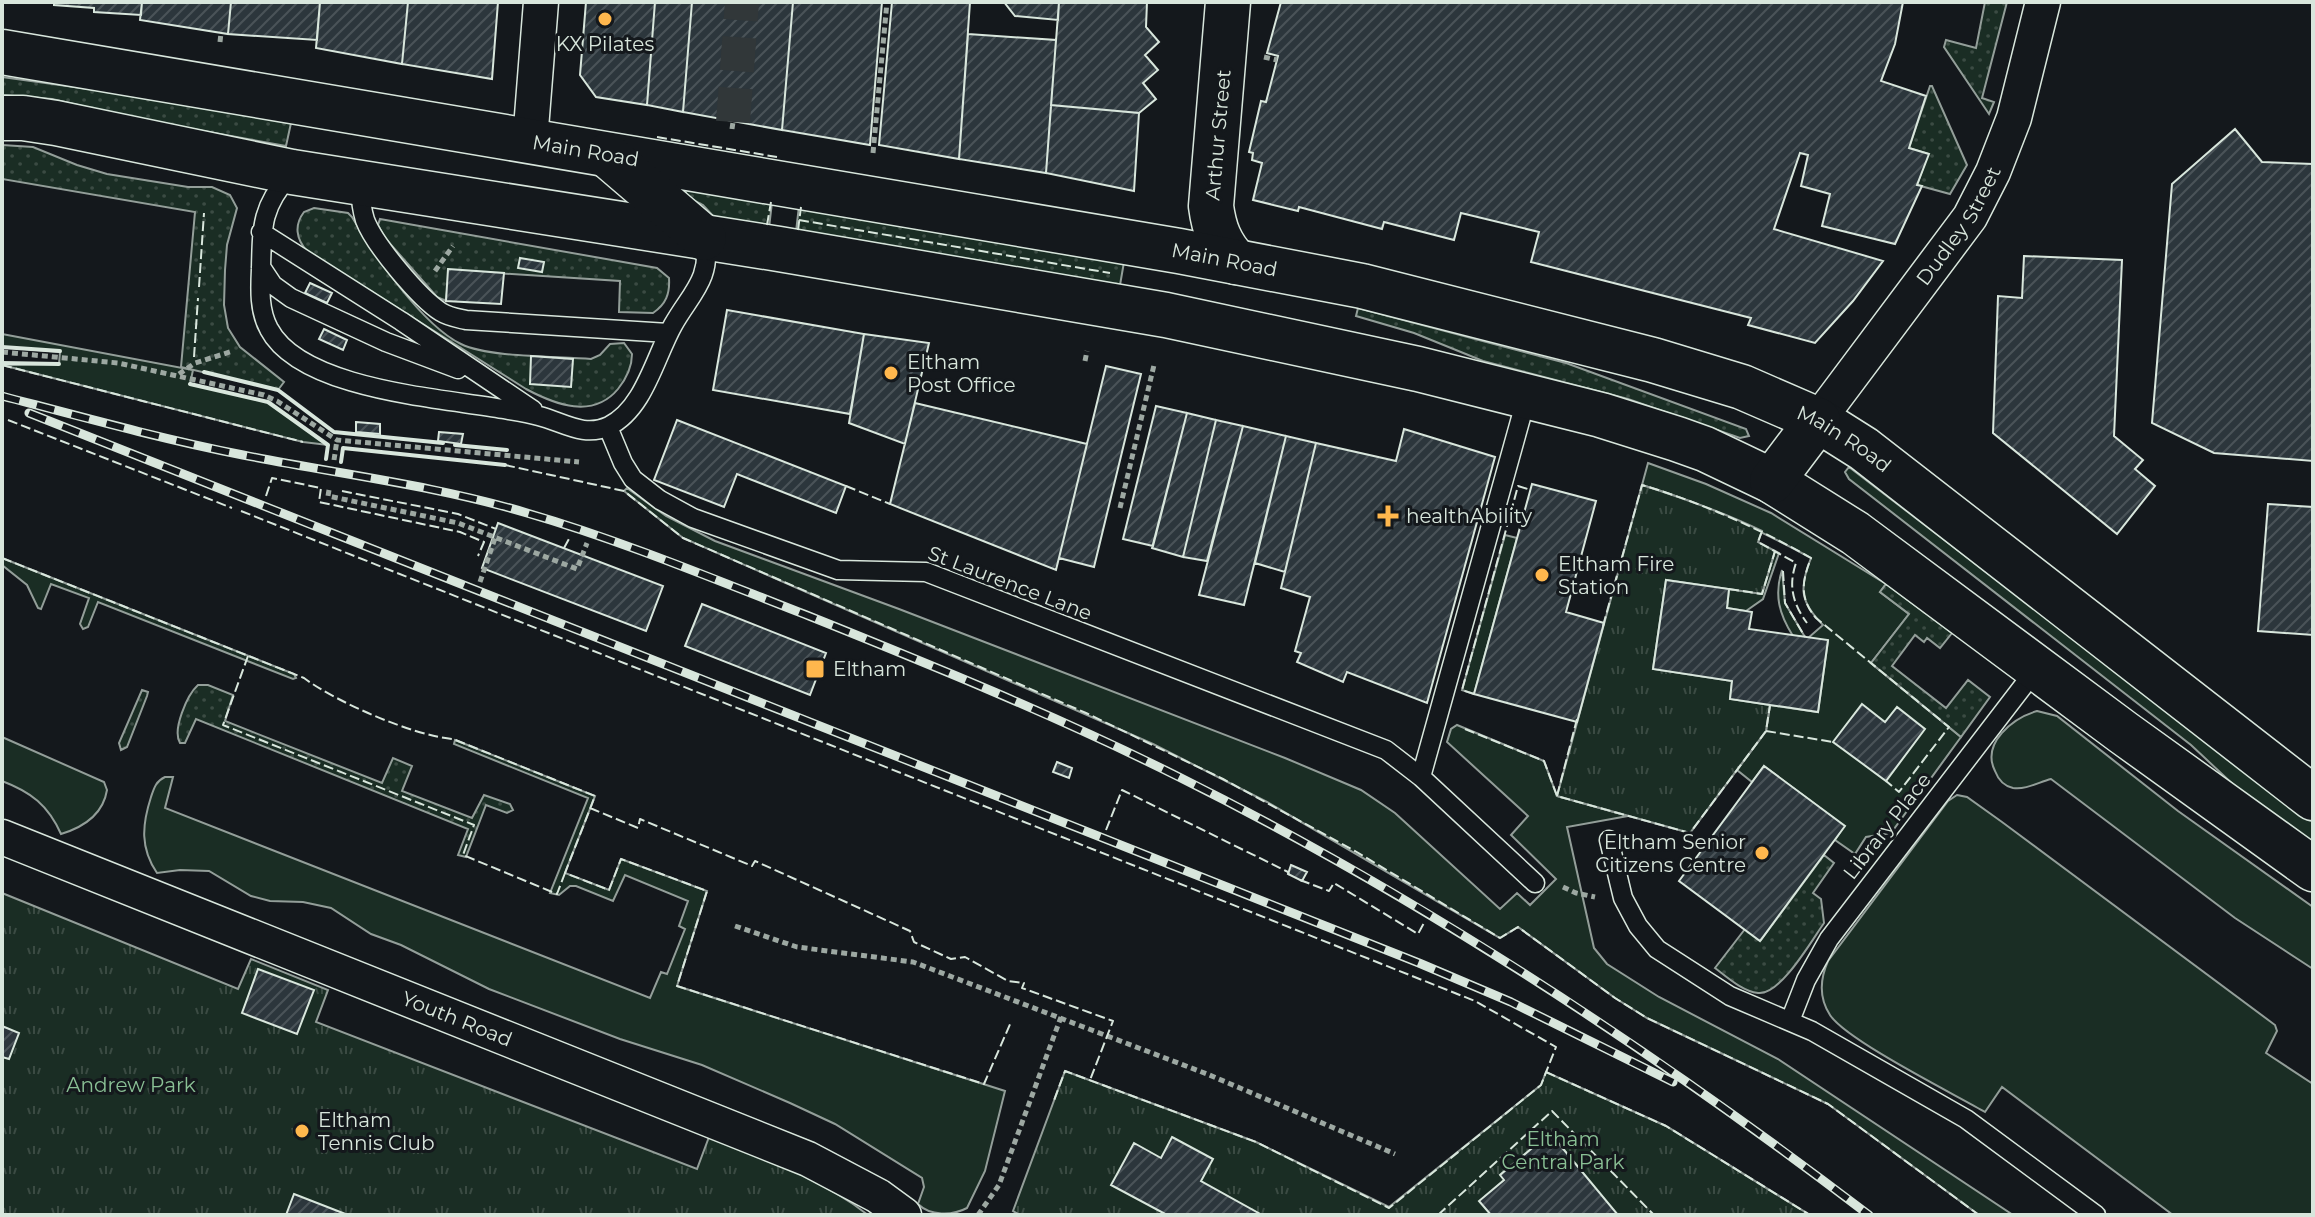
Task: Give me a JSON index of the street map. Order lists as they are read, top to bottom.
{
  "streets": {
    "main road": ["Arthur Street", "Main Road"],
    "street": ["Dudley Street", "Youth Road"],
    "lane": ["St Laurence Lane", "Library Place"]
  },
  "crossings": [
    ["Arthur Street", "Main Road"],
    ["Main Road", "Dudley Street"]
  ],
  "parks": ["Andrew Park", "Eltham Central Park"],
  "places": {
    "other": [
      "KX Pilates",
      "Eltham Post Office",
      "Eltham Fire Station",
      "Eltham Senior Citizens Centre",
      "Eltham Tennis Club"
    ],
    "health": ["healthAbility"],
    "transit": ["Eltham"]
  }
}
